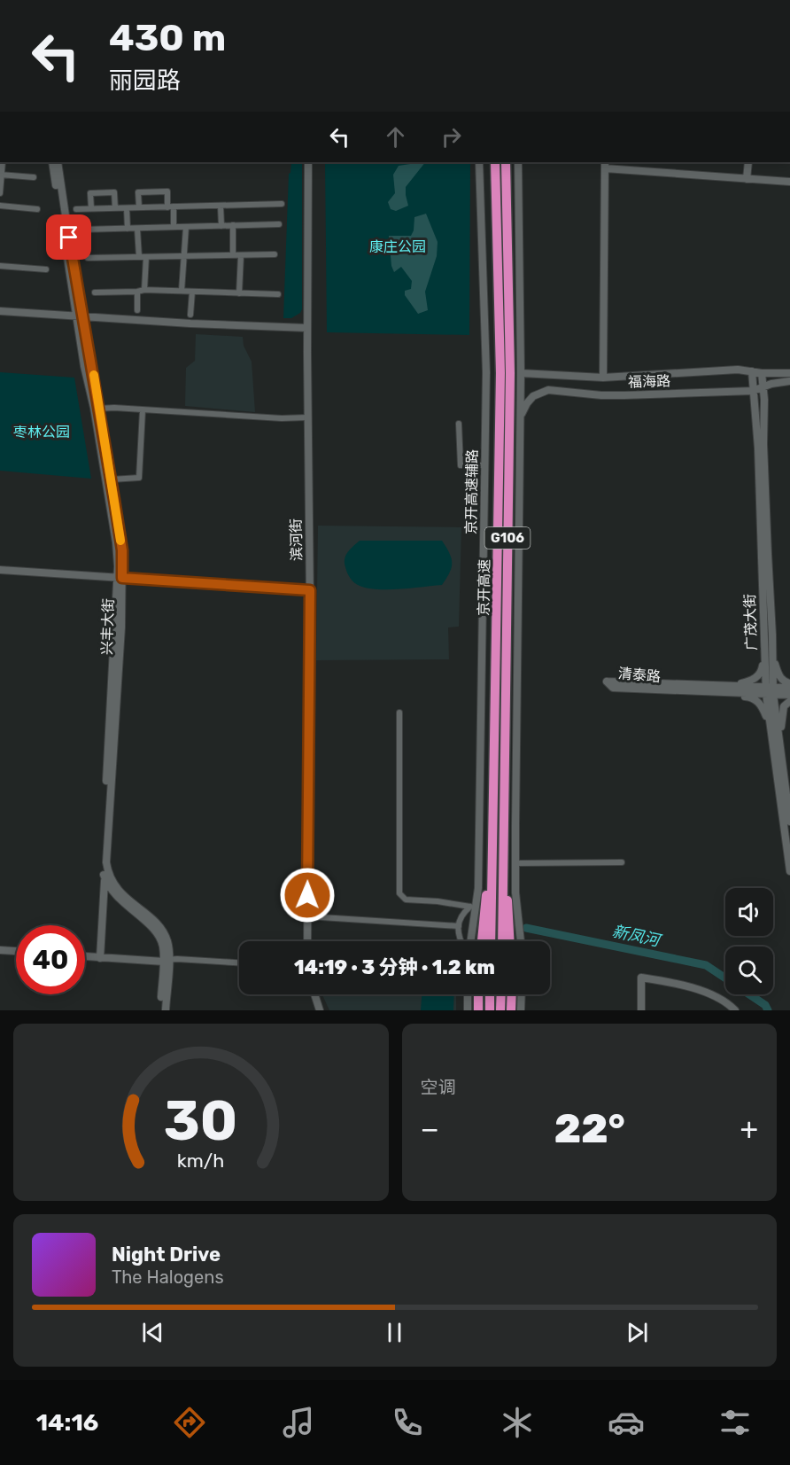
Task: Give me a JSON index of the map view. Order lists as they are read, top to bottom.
{
  "streets": {
    "highway": ["G106", "京开高速"],
    "main road": [
      "福海路",
      "京开高速辅路",
      "滨河街",
      "广茂大街",
      "兴丰大街",
      "清泰路"
    ]
  },
  "crossings": [
    ["福海路", "广茂大街"],
    ["京开高速辅路", "京开高速"],
    ["广茂大街", "清泰路"]
  ],
  "water": ["新凤河"],
  "parks": ["康庄公园", "枣林公园"],
  "page": {
    "turn": ["430 m", "丽园路"],
    "limit": "40",
    "trip": "14:19 · 3 分钟 · 1.2 km",
    "tile": "空调",
    "heat": ["−", "22°", "+"],
    "song": ["Night Drive", "The Halogens"],
    "tabs": "14:16",
    "gauge": ["30", "km/h"]
  }
}
